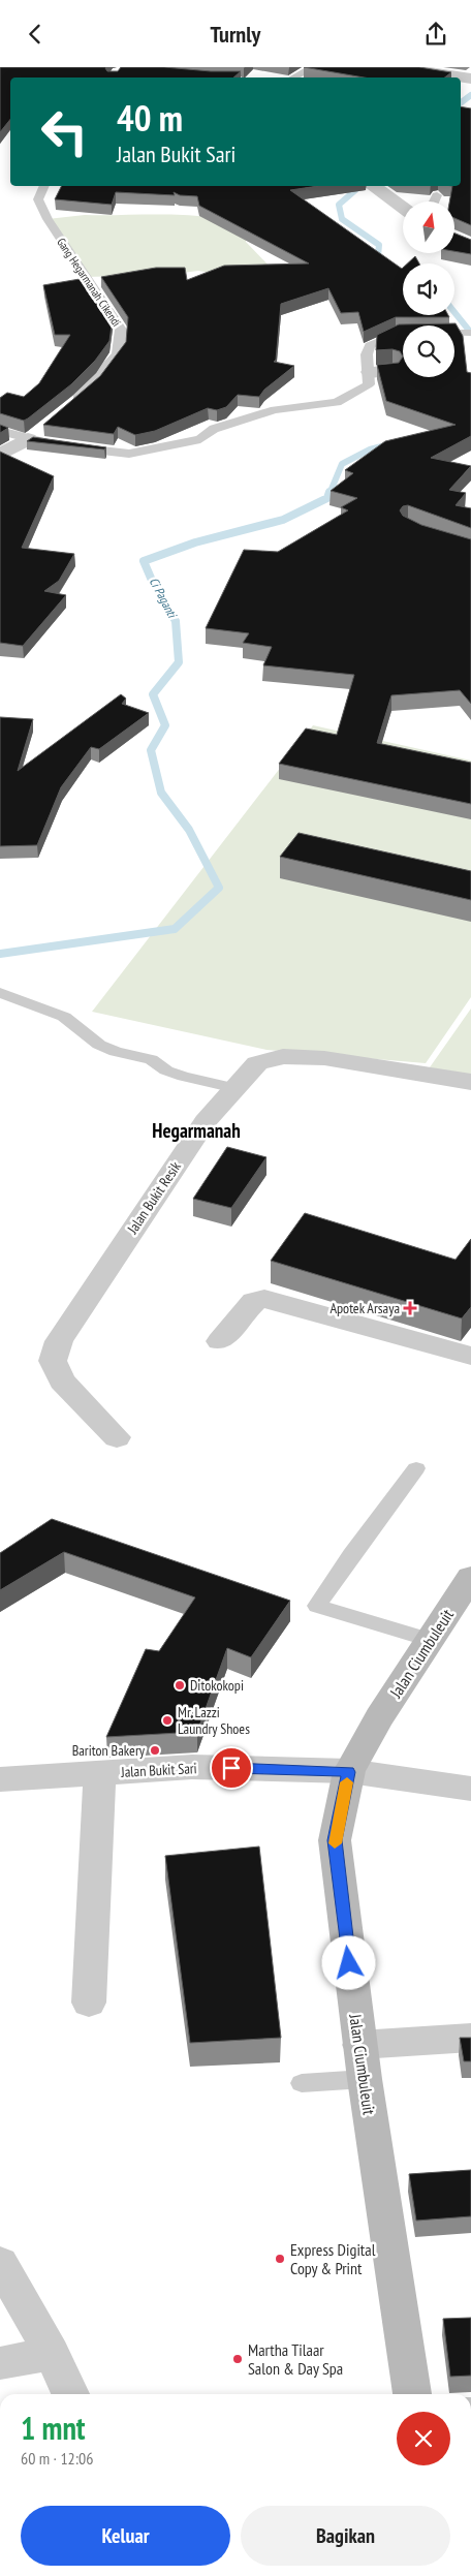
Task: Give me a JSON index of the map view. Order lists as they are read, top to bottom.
{
  "streets": {
    "main road": ["Jalan Ciumbuleuit"],
    "street": ["Jalan Bukit Resik", "Jalan Bukit Sari"],
    "lane": ["Gang Hegarmanah Cikendi"]
  },
  "crossings": [
    ["Jalan Ciumbuleuit", "Jalan Bukit Sari"]
  ],
  "districts": ["Hegarmanah"],
  "water": ["Ci Paganti"],
  "places": {
    "health": ["Apotek Arsaya"],
    "other": [
      "Ditokokopi",
      "Mr. Lazzi Laundry Shoes",
      "Bariton Bakery",
      "Express Digital Copy & Print",
      "Martha Tilaar Salon & Day Spa"
    ]
  },
  "north": "top",
  "page": {
    "header": "Turnly",
    "turn": ["40 m", "Jalan Bukit Sari"],
    "heading": ["1 mnt", "60 m · 12:06"],
    "buttons": ["Keluar", "Bagikan"]
  }
}
